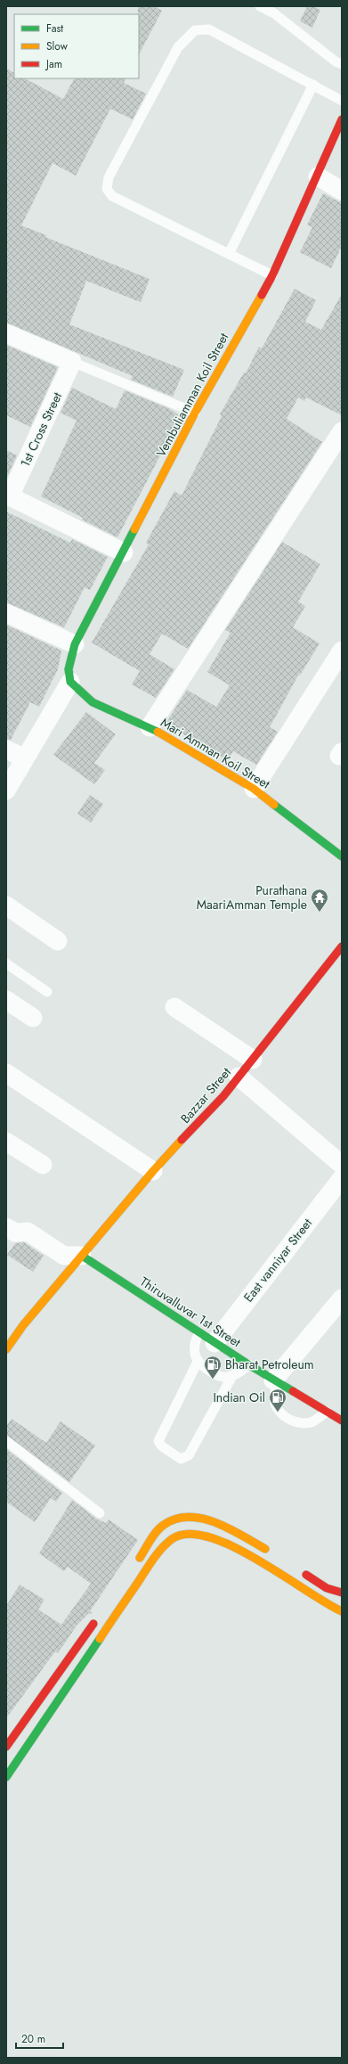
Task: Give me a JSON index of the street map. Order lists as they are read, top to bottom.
{
  "streets": {
    "street": [
      "Vembuliamman Koil Street",
      "1st Cross Street",
      "Mari Amman Koil Street",
      "Bazzar Street",
      "East vanniyar Street",
      "Thiruvalluvar 1st Street"
    ]
  },
  "crossings": [
    ["Vembuliamman Koil Street", "Mari Amman Koil Street"],
    ["Bazzar Street", "Thiruvalluvar 1st Street"],
    ["East vanniyar Street", "Thiruvalluvar 1st Street"]
  ],
  "places": {
    "temple": ["Purathana MaariAmman Temple"],
    "fuel station": ["Bharat Petroleum", "Indian Oil"]
  },
  "legend": ["Fast", "Slow", "Jam"],
  "scale_bar": "20 m"
}
